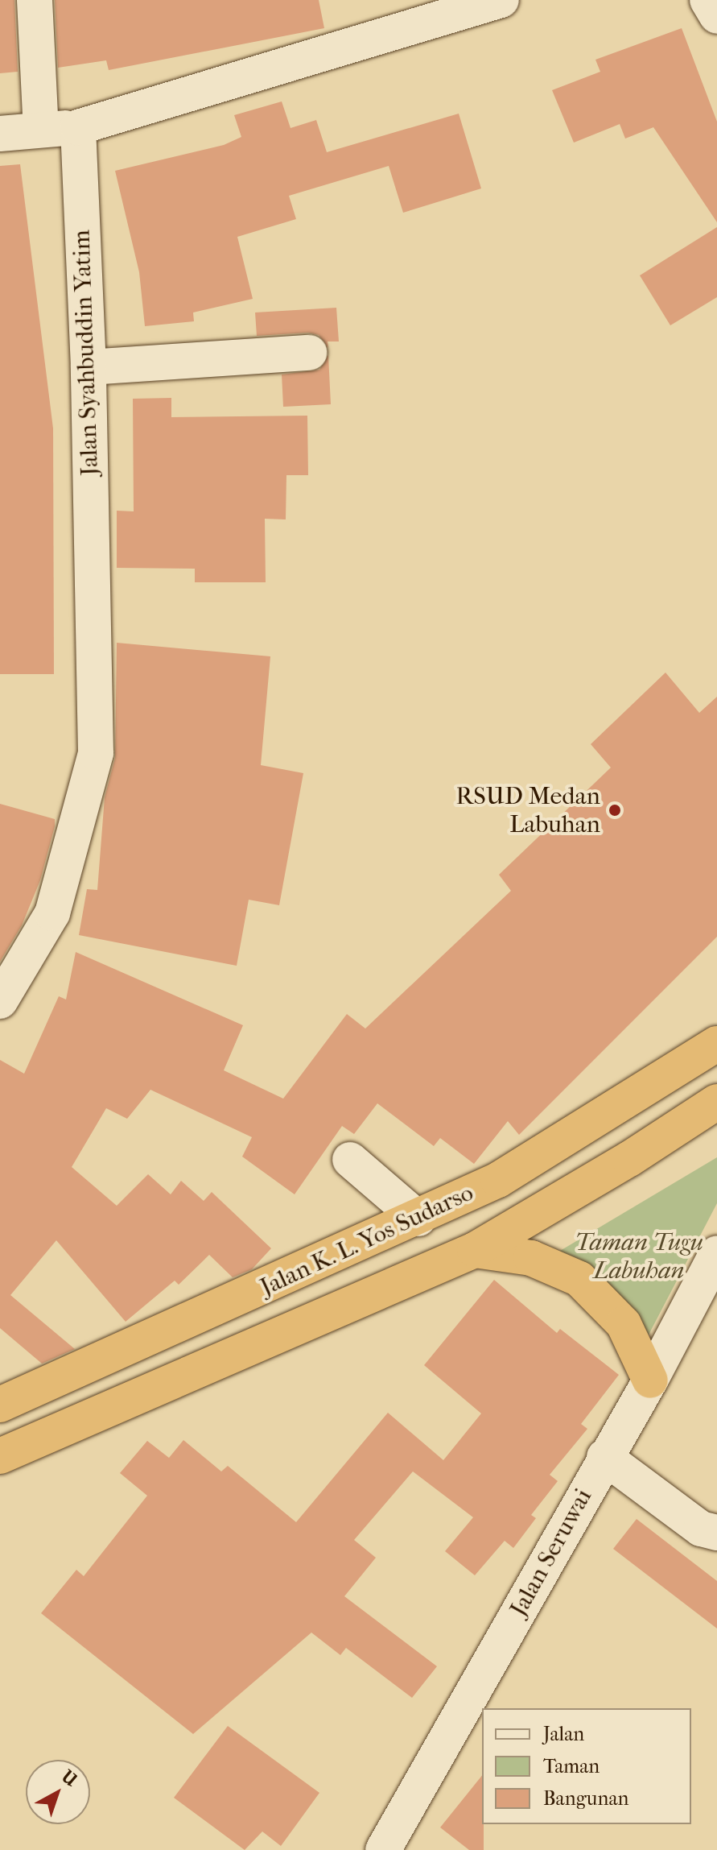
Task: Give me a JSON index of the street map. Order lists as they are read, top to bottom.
{
  "streets": {
    "highway": ["Jalan K. L. Yos Sudarso"],
    "street": ["Jalan Syahbuddin Yatim", "Jalan Seruwai"]
  },
  "parks": ["Taman Tugu Labuhan"],
  "places": ["RSUD Medan Labuhan"],
  "legend": ["Jalan", "Taman", "Bangunan"],
  "north": "top right"
}
